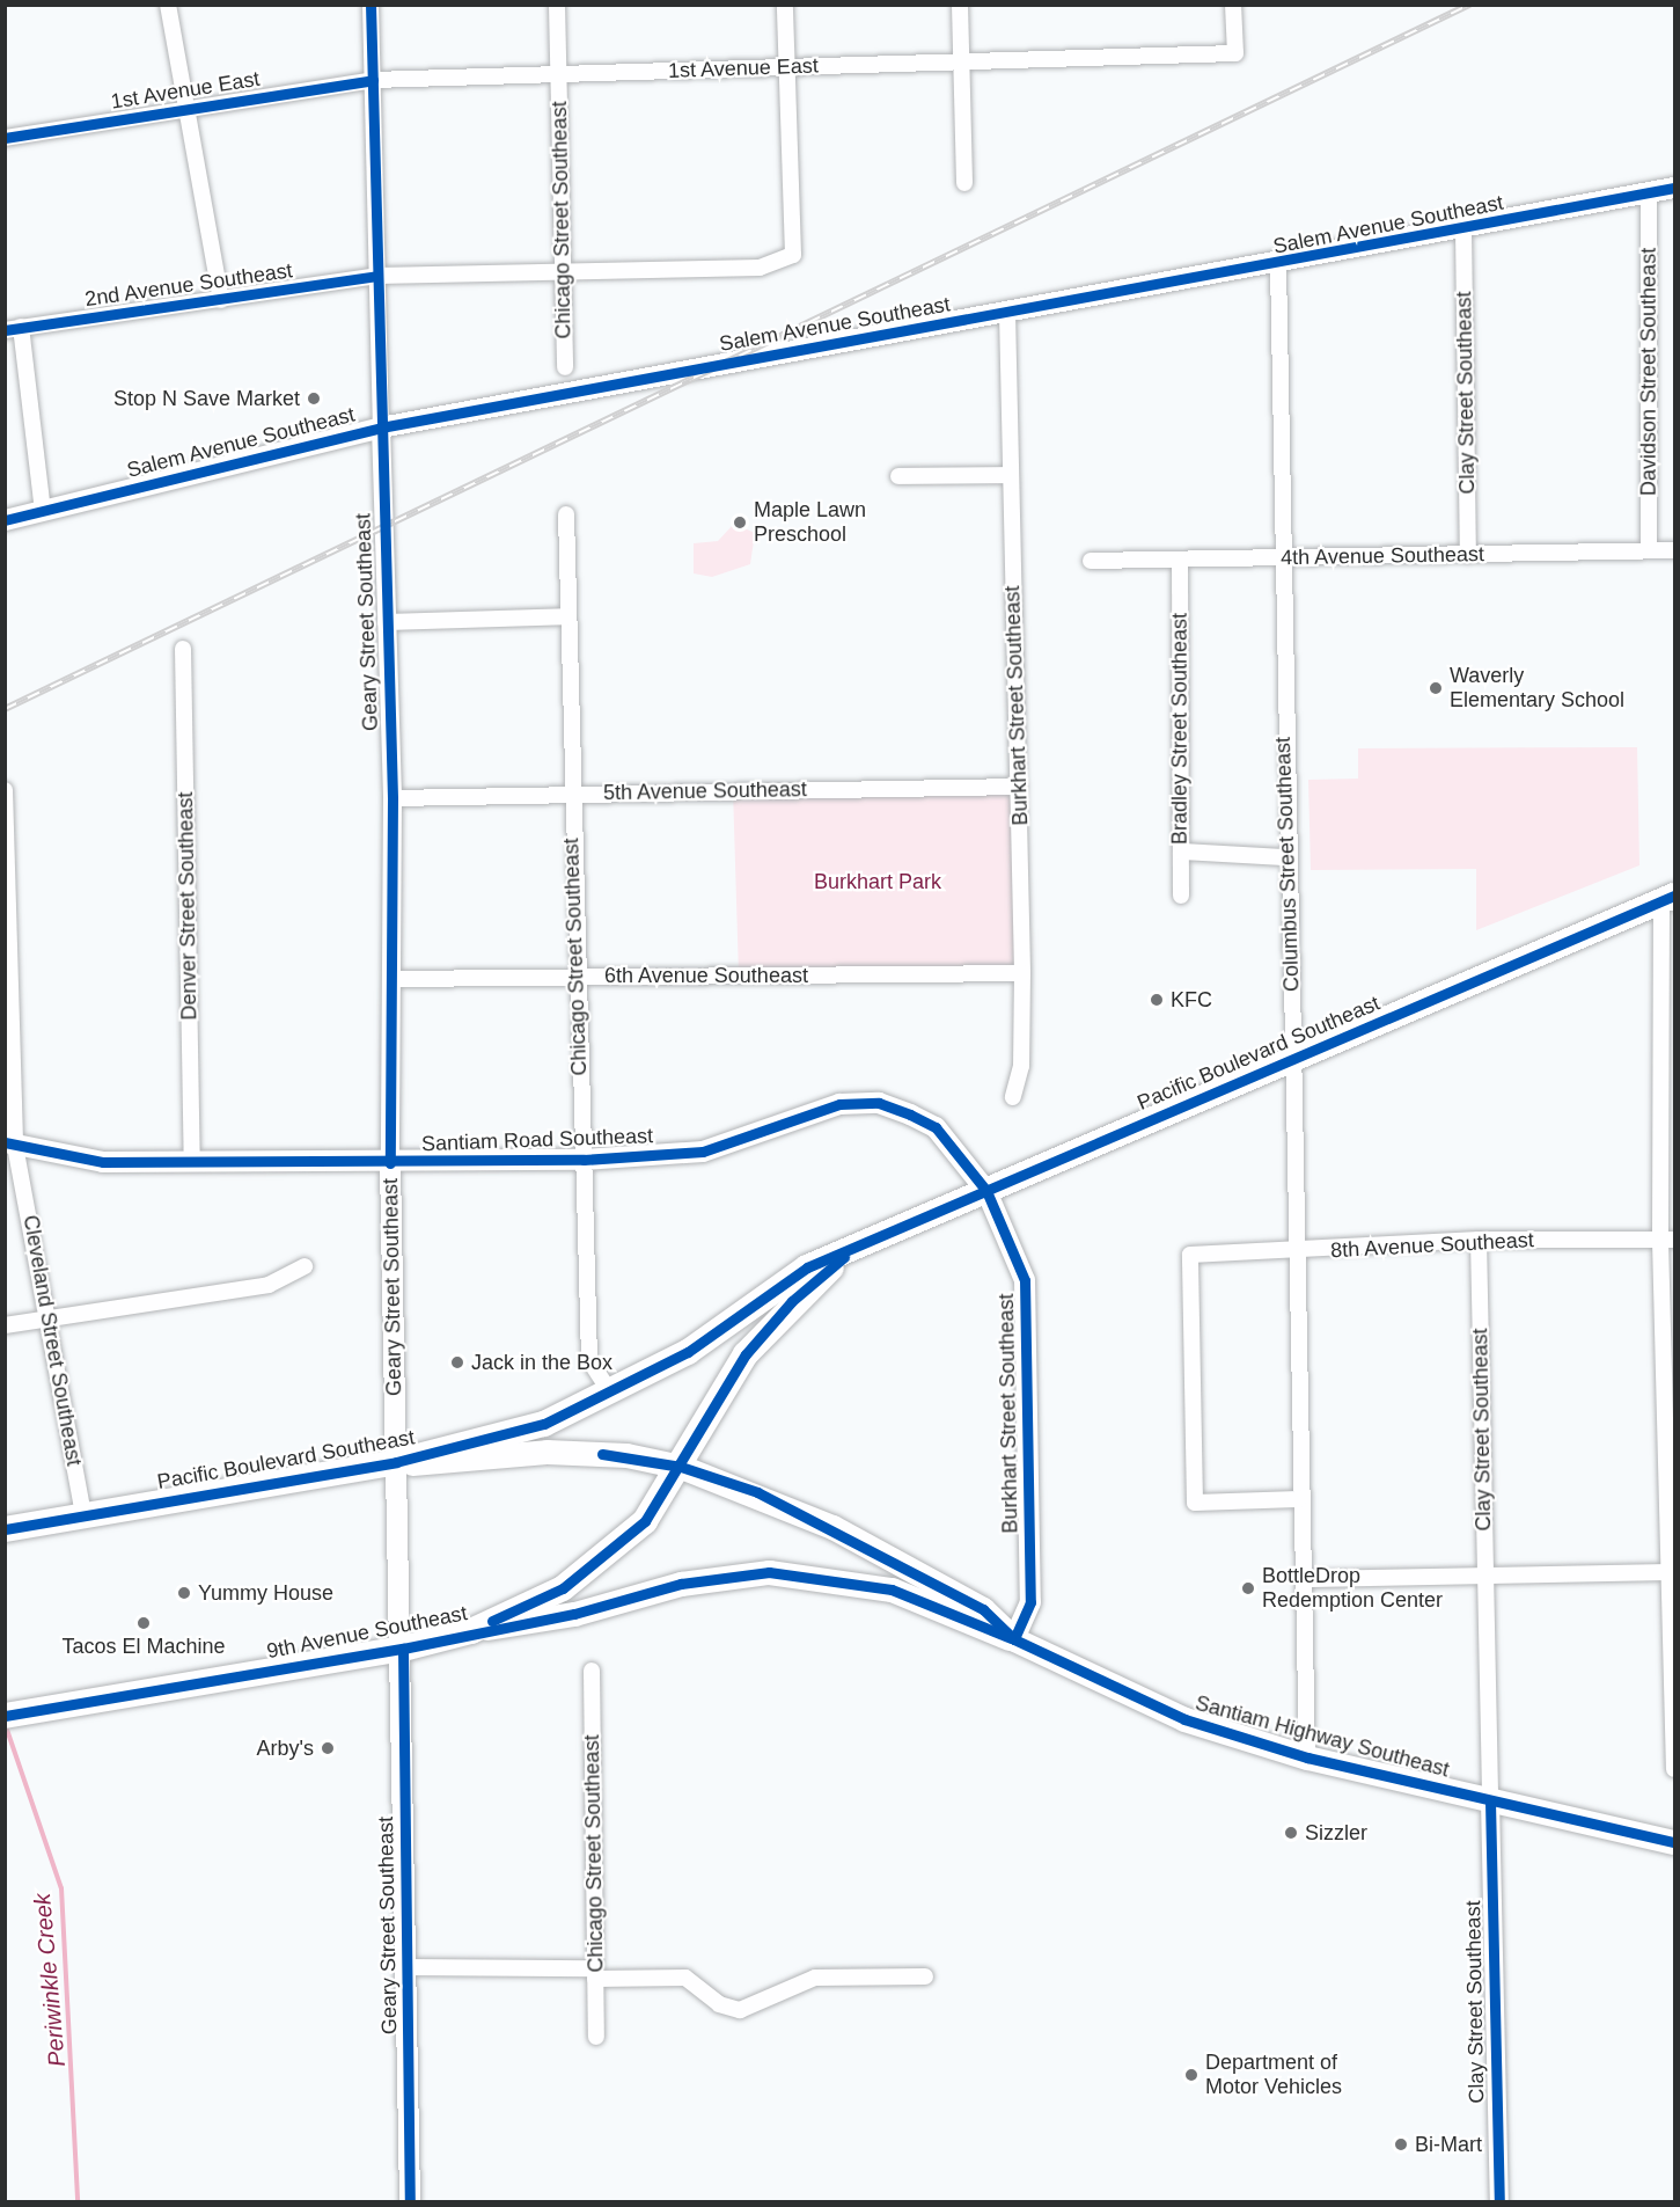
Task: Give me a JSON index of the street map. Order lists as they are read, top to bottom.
{
  "streets": {
    "highway": ["Pacific Boulevard Southeast", "9th Avenue Southeast"],
    "main road": [
      "Salem Avenue Southeast",
      "Geary Street Southeast",
      "Burkhart Street Southeast",
      "Santiam Road Southeast",
      "Santiam Highway Southeast"
    ],
    "street": [
      "1st Avenue East",
      "Chicago Street Southeast",
      "2nd Avenue Southeast",
      "Davidson Street Southeast",
      "Clay Street Southeast",
      "4th Avenue Southeast",
      "Bradley Street Southeast",
      "5th Avenue Southeast",
      "Columbus Street Southeast",
      "Denver Street Southeast",
      "6th Avenue Southeast",
      "8th Avenue Southeast",
      "Cleveland Street Southeast"
    ]
  },
  "crossings": [
    ["1st Avenue East", "Chicago Street Southeast"],
    ["1st Avenue East", "2nd Avenue Southeast"],
    ["1st Avenue East", "Geary Street Southeast"],
    ["Chicago Street Southeast", "2nd Avenue Southeast"],
    ["Chicago Street Southeast", "5th Avenue Southeast"],
    ["Chicago Street Southeast", "6th Avenue Southeast"],
    ["Chicago Street Southeast", "Pacific Boulevard Southeast"],
    ["Chicago Street Southeast", "Santiam Road Southeast"],
    ["Salem Avenue Southeast", "Davidson Street Southeast"],
    ["Salem Avenue Southeast", "Clay Street Southeast"],
    ["Salem Avenue Southeast", "Geary Street Southeast"],
    ["Salem Avenue Southeast", "Burkhart Street Southeast"],
    ["Salem Avenue Southeast", "Columbus Street Southeast"],
    ["2nd Avenue Southeast", "Geary Street Southeast"],
    ["Davidson Street Southeast", "4th Avenue Southeast"],
    ["Clay Street Southeast", "4th Avenue Southeast"],
    ["Clay Street Southeast", "8th Avenue Southeast"],
    ["Clay Street Southeast", "Santiam Highway Southeast"],
    ["4th Avenue Southeast", "Bradley Street Southeast"],
    ["4th Avenue Southeast", "Columbus Street Southeast"],
    ["Geary Street Southeast", "5th Avenue Southeast"],
    ["Geary Street Southeast", "6th Avenue Southeast"],
    ["Geary Street Southeast", "Pacific Boulevard Southeast"],
    ["Geary Street Southeast", "Santiam Road Southeast"],
    ["Geary Street Southeast", "9th Avenue Southeast"],
    ["Geary Street Southeast", "Santiam Highway Southeast"],
    ["Burkhart Street Southeast", "5th Avenue Southeast"],
    ["Burkhart Street Southeast", "6th Avenue Southeast"],
    ["Burkhart Street Southeast", "Pacific Boulevard Southeast"],
    ["Burkhart Street Southeast", "Santiam Road Southeast"],
    ["Burkhart Street Southeast", "9th Avenue Southeast"],
    ["Burkhart Street Southeast", "Santiam Highway Southeast"],
    ["Columbus Street Southeast", "Pacific Boulevard Southeast"],
    ["Columbus Street Southeast", "8th Avenue Southeast"],
    ["Columbus Street Southeast", "Santiam Highway Southeast"],
    ["Denver Street Southeast", "Santiam Road Southeast"],
    ["Pacific Boulevard Southeast", "Santiam Road Southeast"],
    ["Pacific Boulevard Southeast", "Cleveland Street Southeast"],
    ["Pacific Boulevard Southeast", "9th Avenue Southeast"],
    ["Pacific Boulevard Southeast", "Santiam Highway Southeast"],
    ["Santiam Road Southeast", "Cleveland Street Southeast"],
    ["9th Avenue Southeast", "Santiam Highway Southeast"]
  ],
  "water": ["Periwinkle Creek"],
  "parks": ["Burkhart Park"],
  "places": [
    "Stop N Save Market",
    "Maple Lawn Preschool",
    "Waverly Elementary School",
    "KFC",
    "Jack in the Box",
    "BottleDrop Redemption Center",
    "Yummy House",
    "Tacos El Machine",
    "Arby's",
    "Sizzler",
    "Department of Motor Vehicles",
    "Bi-Mart"
  ]
}
